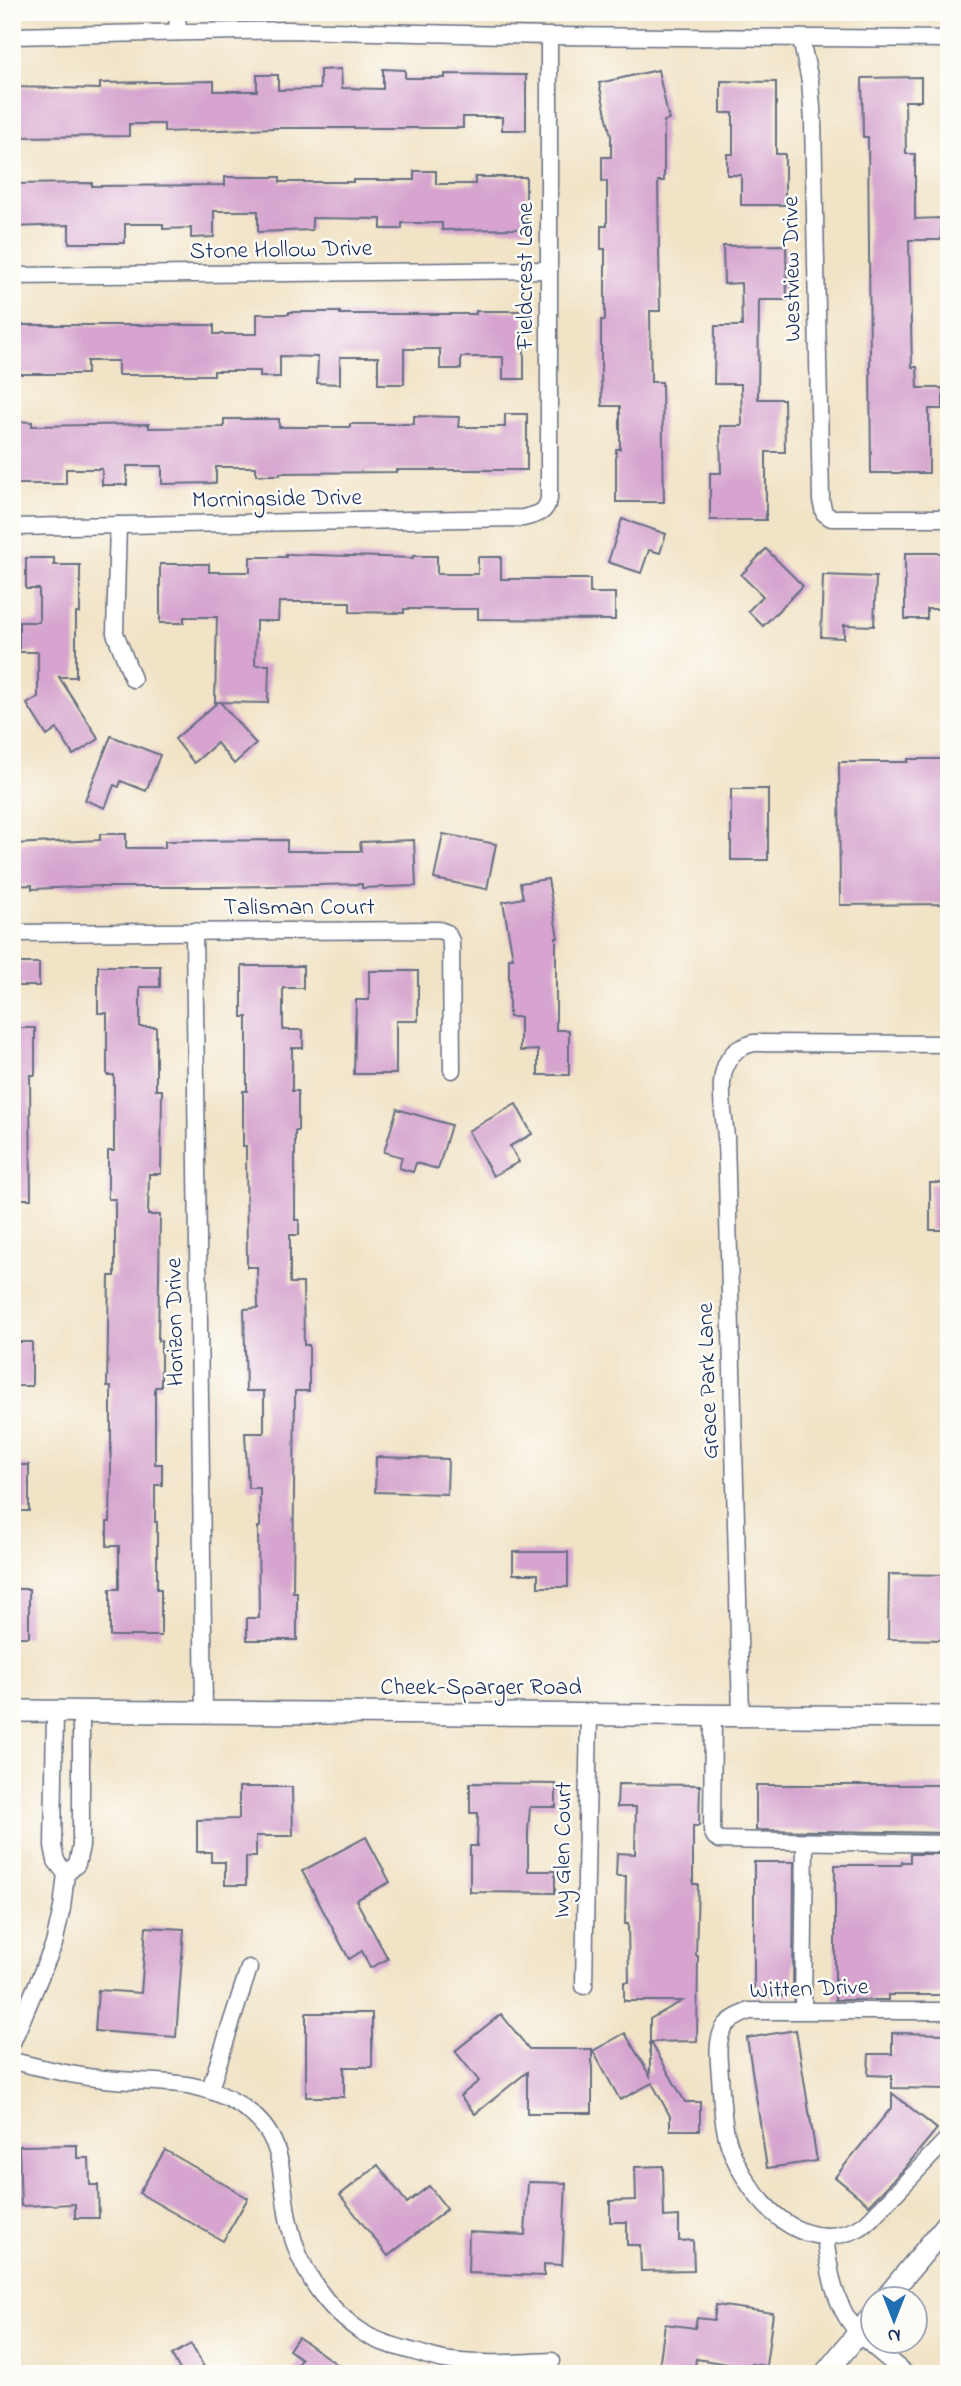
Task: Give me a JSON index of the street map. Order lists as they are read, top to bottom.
{
  "streets": {
    "main road": ["Cheek-Sparger Road"],
    "street": [
      "Stone Hollow Drive",
      "Westview Drive",
      "Fieldcrest Lane",
      "Morningside Drive",
      "Talisman Court",
      "Horizon Drive",
      "Grace Park Lane",
      "Ivy Glen Court",
      "Witten Drive"
    ]
  },
  "crossings": [
    ["Stone Hollow Drive", "Fieldcrest Lane"],
    ["Fieldcrest Lane", "Morningside Drive"],
    ["Talisman Court", "Horizon Drive"],
    ["Horizon Drive", "Cheek-Sparger Road"],
    ["Grace Park Lane", "Cheek-Sparger Road"],
    ["Cheek-Sparger Road", "Ivy Glen Court"]
  ],
  "north": "bottom"
}
